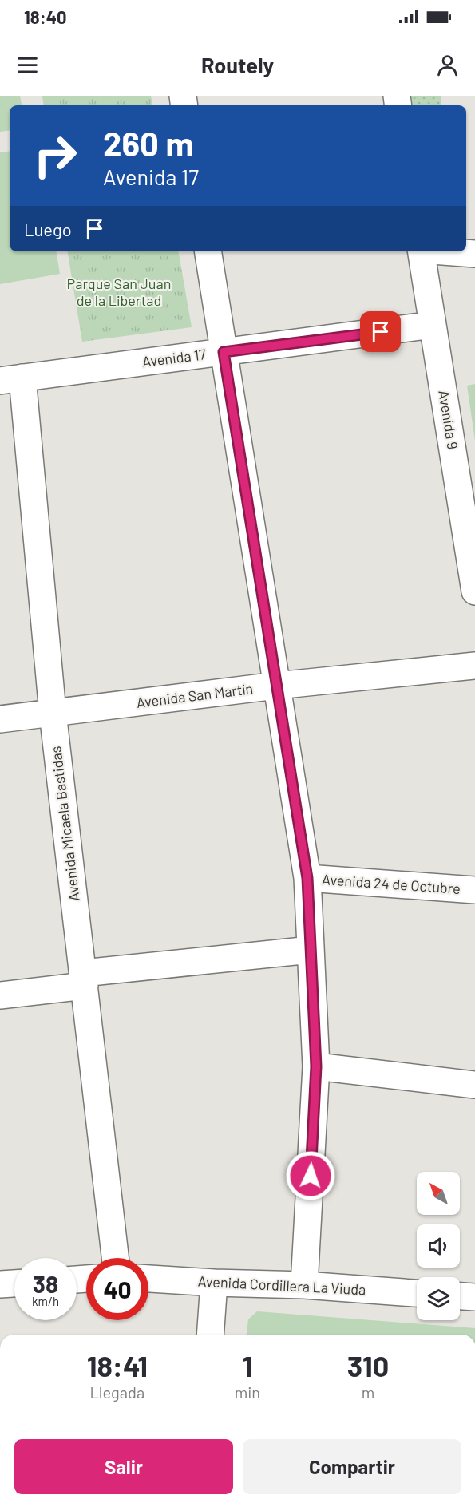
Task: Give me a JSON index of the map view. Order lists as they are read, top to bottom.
{
  "streets": {
    "street": [
      "Avenida 17",
      "Avenida 9",
      "Avenida San Martín",
      "Avenida Micaela Bastidas",
      "Avenida 24 de Octubre",
      "Avenida Cordillera La Viuda"
    ]
  },
  "crossings": [
    ["Avenida 17", "Avenida 9"],
    ["Avenida 17", "Avenida Micaela Bastidas"],
    ["Avenida San Martín", "Avenida Micaela Bastidas"]
  ],
  "parks": ["Parque San Juan de la Libertad"],
  "north": "top left",
  "page": {
    "status": "18:40",
    "header": "Routely",
    "turn": ["260 m", "Avenida 17"],
    "then": "Luego",
    "speed": "38 km/h",
    "limit": "40",
    "eta": [
      "18:41",
      "Llegada",
      "1",
      "min",
      "310",
      "m"
    ],
    "buttons": ["Salir", "Compartir"]
  }
}
